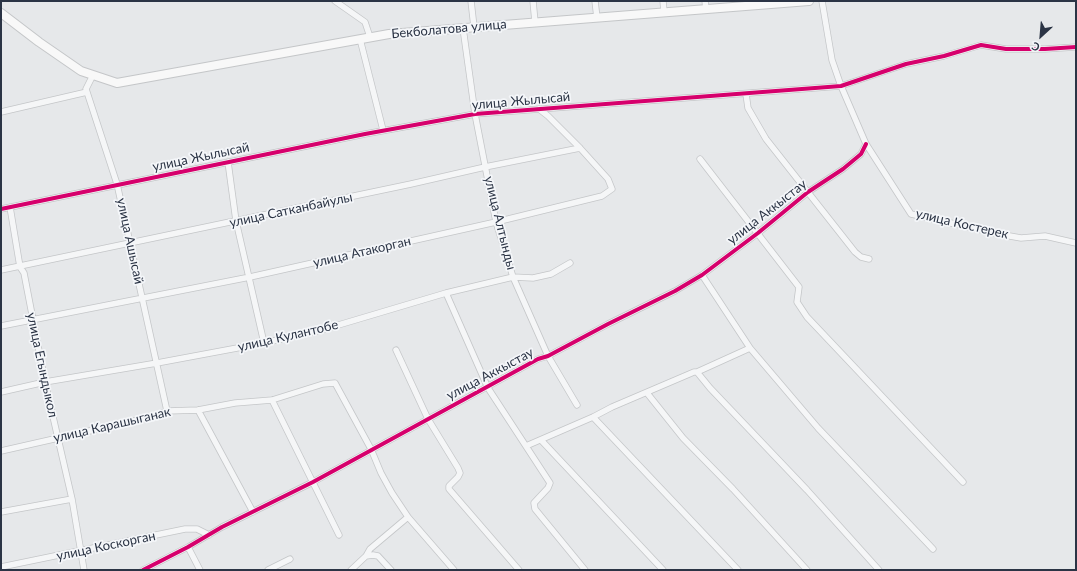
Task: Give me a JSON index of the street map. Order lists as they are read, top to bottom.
{
  "streets": {
    "street": [
      "Бекболатова улица",
      "улица Жылысай",
      "улица Сатканбайулы",
      "улица Аккыстау",
      "улица Алтынды",
      "улица Костерек",
      "улица Ашысай",
      "улица Атакорган",
      "улица Кулантобе",
      "улица Егындыкол",
      "улица Карашыганак",
      "улица Коскорган"
    ]
  },
  "crossings": [
    ["Бекболатова улица", "улица Алтынды"],
    ["улица Жылысай", "улица Алтынды"],
    ["улица Жылысай", "улица Костерек"],
    ["улица Жылысай", "улица Ашысай"],
    ["улица Жылысай", "улица Атакорган"],
    ["улица Жылысай", "улица Егындыкол"],
    ["улица Сатканбайулы", "улица Алтынды"],
    ["улица Сатканбайулы", "улица Ашысай"],
    ["улица Сатканбайулы", "улица Атакорган"],
    ["улица Сатканбайулы", "улица Егындыкол"],
    ["улица Аккыстау", "улица Алтынды"],
    ["улица Аккыстау", "улица Костерек"],
    ["улица Аккыстау", "улица Карашыганак"],
    ["улица Аккыстау", "улица Коскорган"],
    ["улица Алтынды", "улица Атакорган"],
    ["улица Алтынды", "улица Кулантобе"],
    ["улица Ашысай", "улица Атакорган"],
    ["улица Ашысай", "улица Кулантобе"],
    ["улица Ашысай", "улица Карашыганак"],
    ["улица Атакорган", "улица Егындыкол"],
    ["улица Кулантобе", "улица Егындыкол"],
    ["улица Егындыкол", "улица Карашыганак"],
    ["улица Егындыкол", "улица Коскорган"]
  ],
  "north": "bottom left"
}
